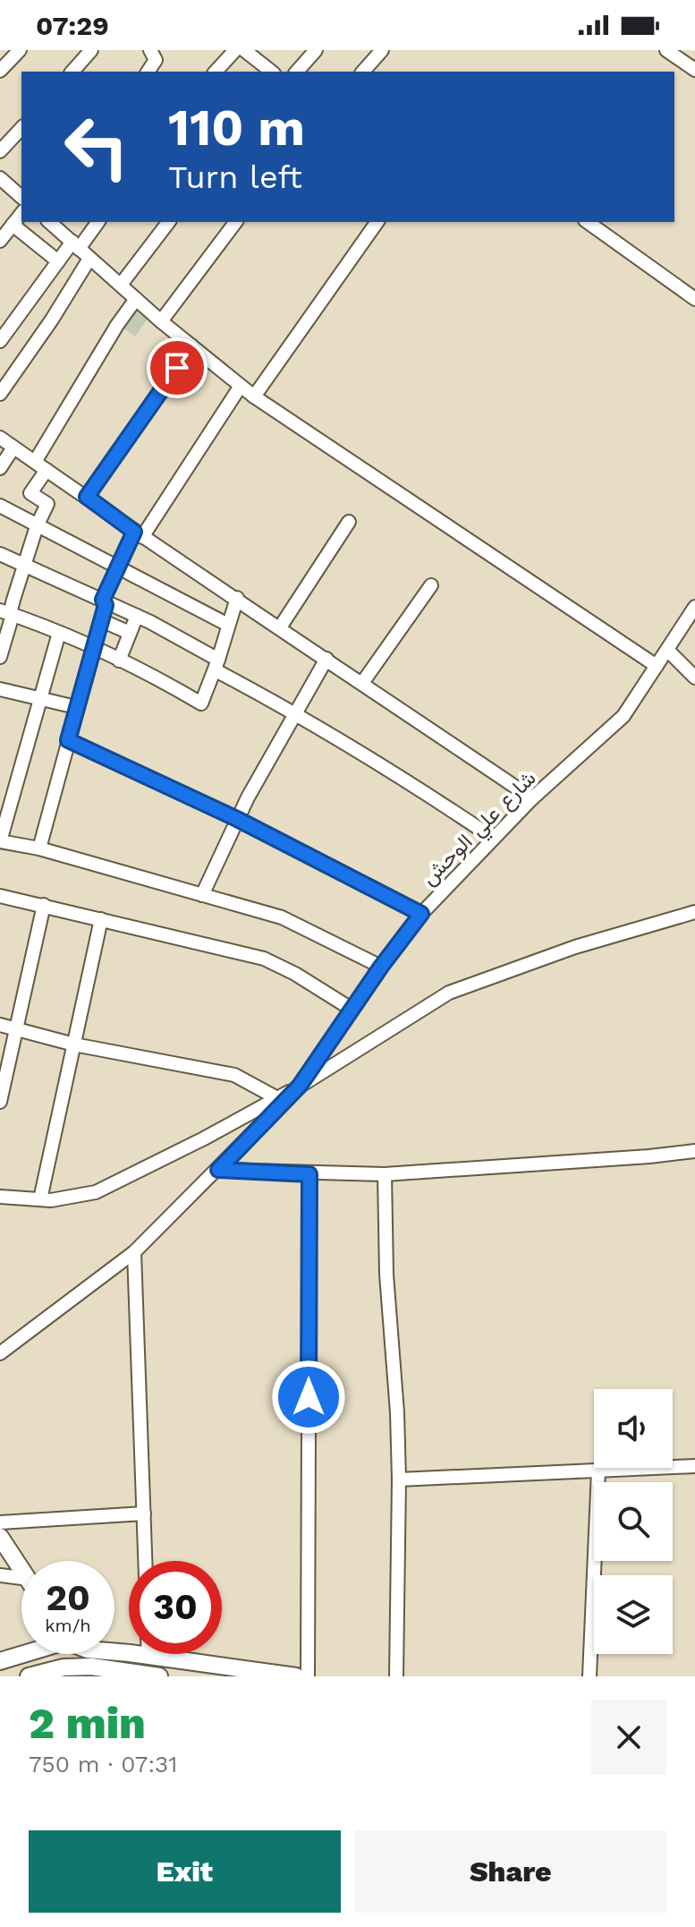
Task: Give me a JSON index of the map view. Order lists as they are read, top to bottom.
{
  "streets": {
    "street": ["شارع علي الوحش"]
  },
  "page": {
    "status": "07:29",
    "turn": ["110 m", "Turn left"],
    "speed": "20 km/h",
    "limit": "30",
    "heading": ["2 min", "750 m · 07:31"],
    "buttons": ["Exit", "Share"]
  }
}
